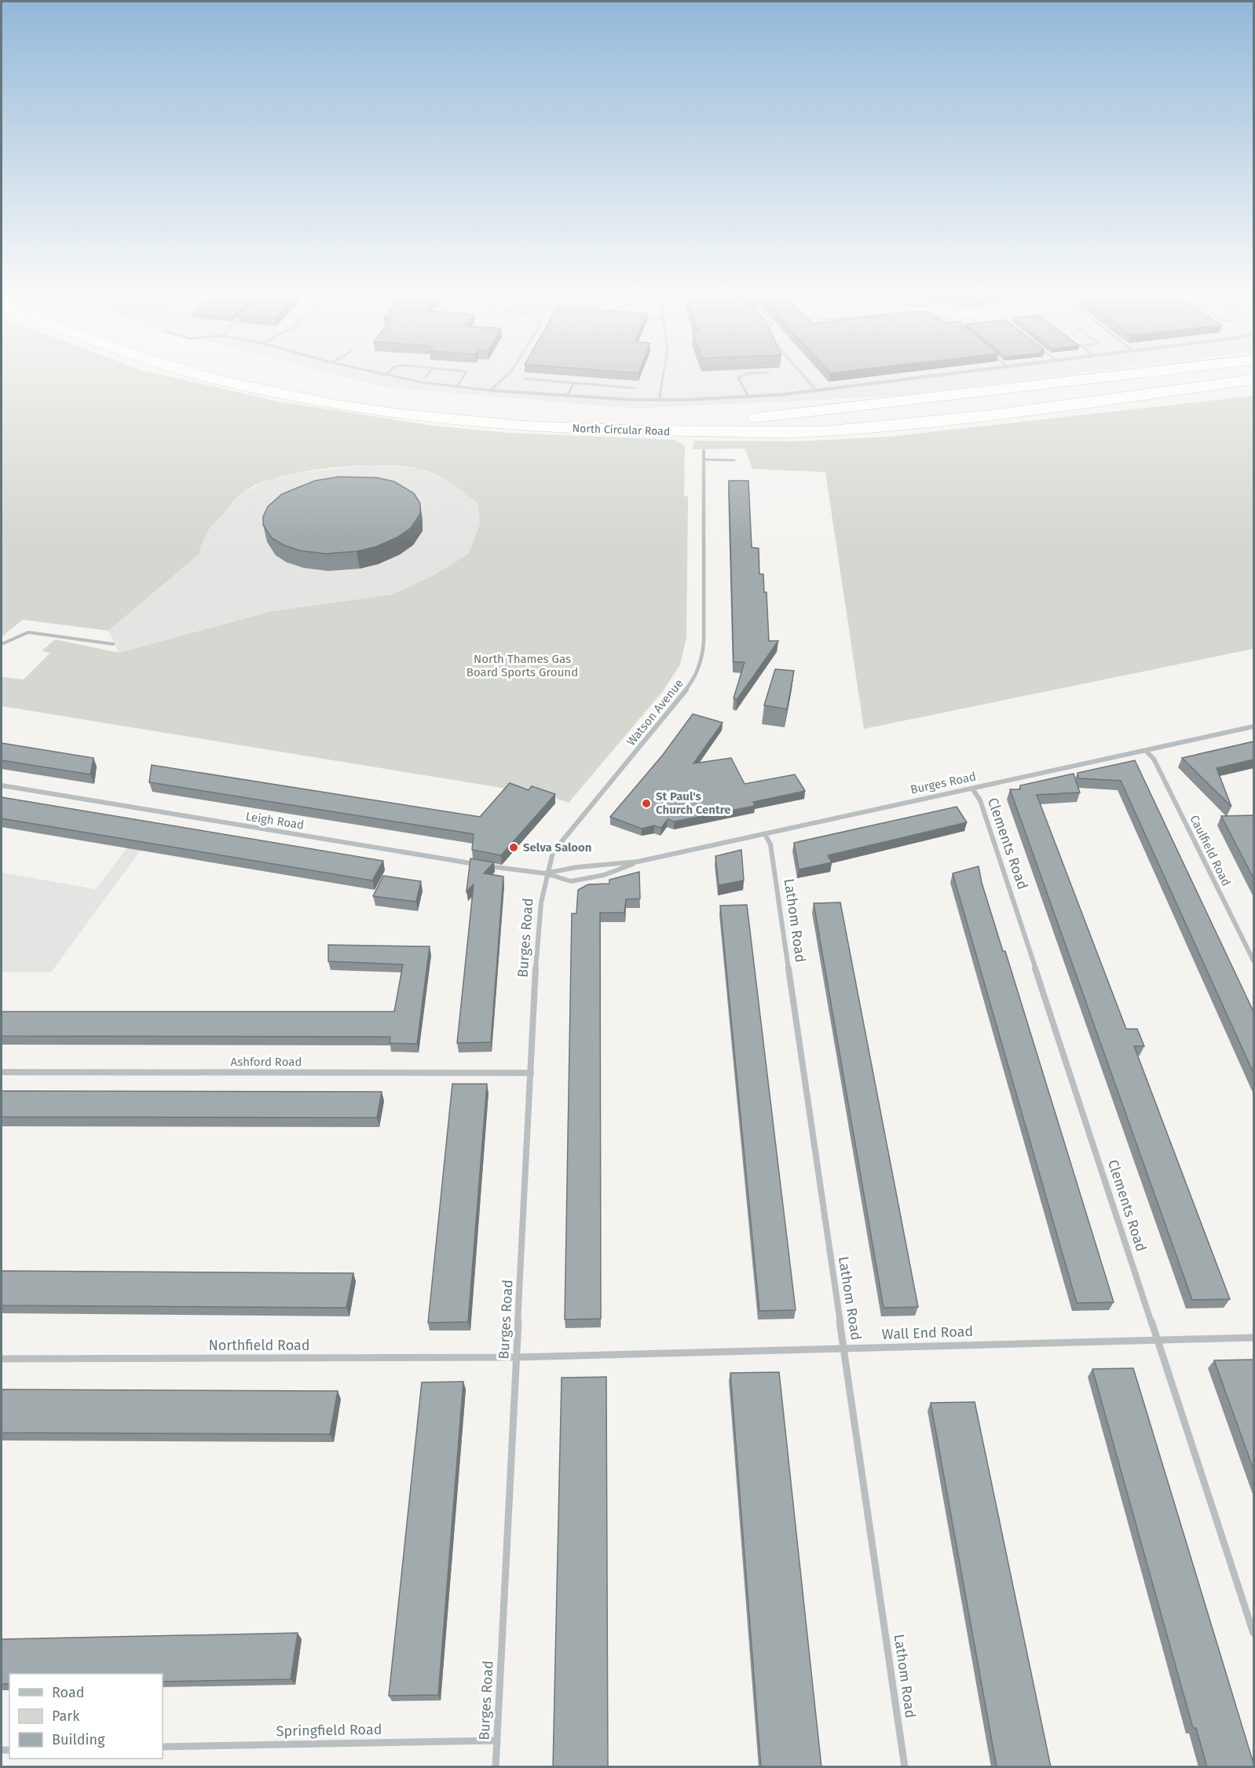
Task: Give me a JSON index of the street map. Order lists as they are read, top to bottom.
{
  "streets": {
    "highway": ["North Circular Road"],
    "street": [
      "Watson Avenue",
      "Burges Road",
      "Leigh Road",
      "Clements Road",
      "Caulfield Road",
      "Lathom Road",
      "Ashford Road",
      "Wall End Road",
      "Northfield Road",
      "Springfield Road"
    ]
  },
  "crossings": [
    ["Watson Avenue", "Burges Road"],
    ["Watson Avenue", "Leigh Road"],
    ["Burges Road", "Leigh Road"],
    ["Burges Road", "Clements Road"],
    ["Burges Road", "Caulfield Road"],
    ["Burges Road", "Lathom Road"],
    ["Burges Road", "Ashford Road"],
    ["Burges Road", "Wall End Road"],
    ["Burges Road", "Northfield Road"],
    ["Burges Road", "Springfield Road"],
    ["Clements Road", "Wall End Road"],
    ["Lathom Road", "Wall End Road"],
    ["Wall End Road", "Northfield Road"]
  ],
  "parks": ["North Thames Gas Board Sports Ground"],
  "places": ["St Paul's Church Centre", "Selva Saloon"],
  "legend": ["Road", "Park", "Building"]
}
